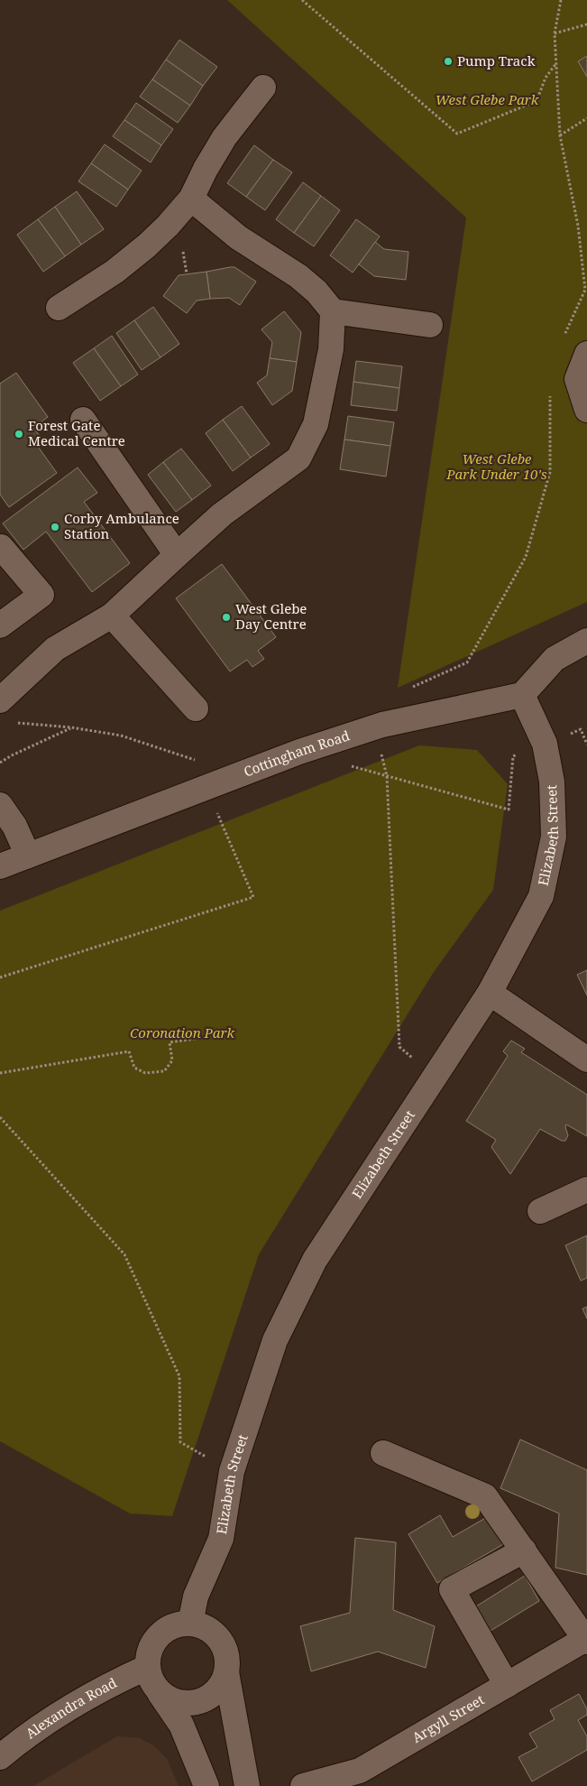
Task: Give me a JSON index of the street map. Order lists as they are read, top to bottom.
{
  "streets": {
    "street": [
      "Cottingham Road",
      "Elizabeth Street",
      "Alexandra Road",
      "Argyll Street"
    ]
  },
  "crossings": [
    ["Cottingham Road", "Elizabeth Street"],
    ["Elizabeth Street", "Alexandra Road"]
  ],
  "parks": ["West Glebe Park", "West Glebe Park Under 10's", "Coronation Park"],
  "places": [
    "Pump Track",
    "Forest Gate Medical Centre",
    "Corby Ambulance Station",
    "West Glebe Day Centre"
  ]
}
